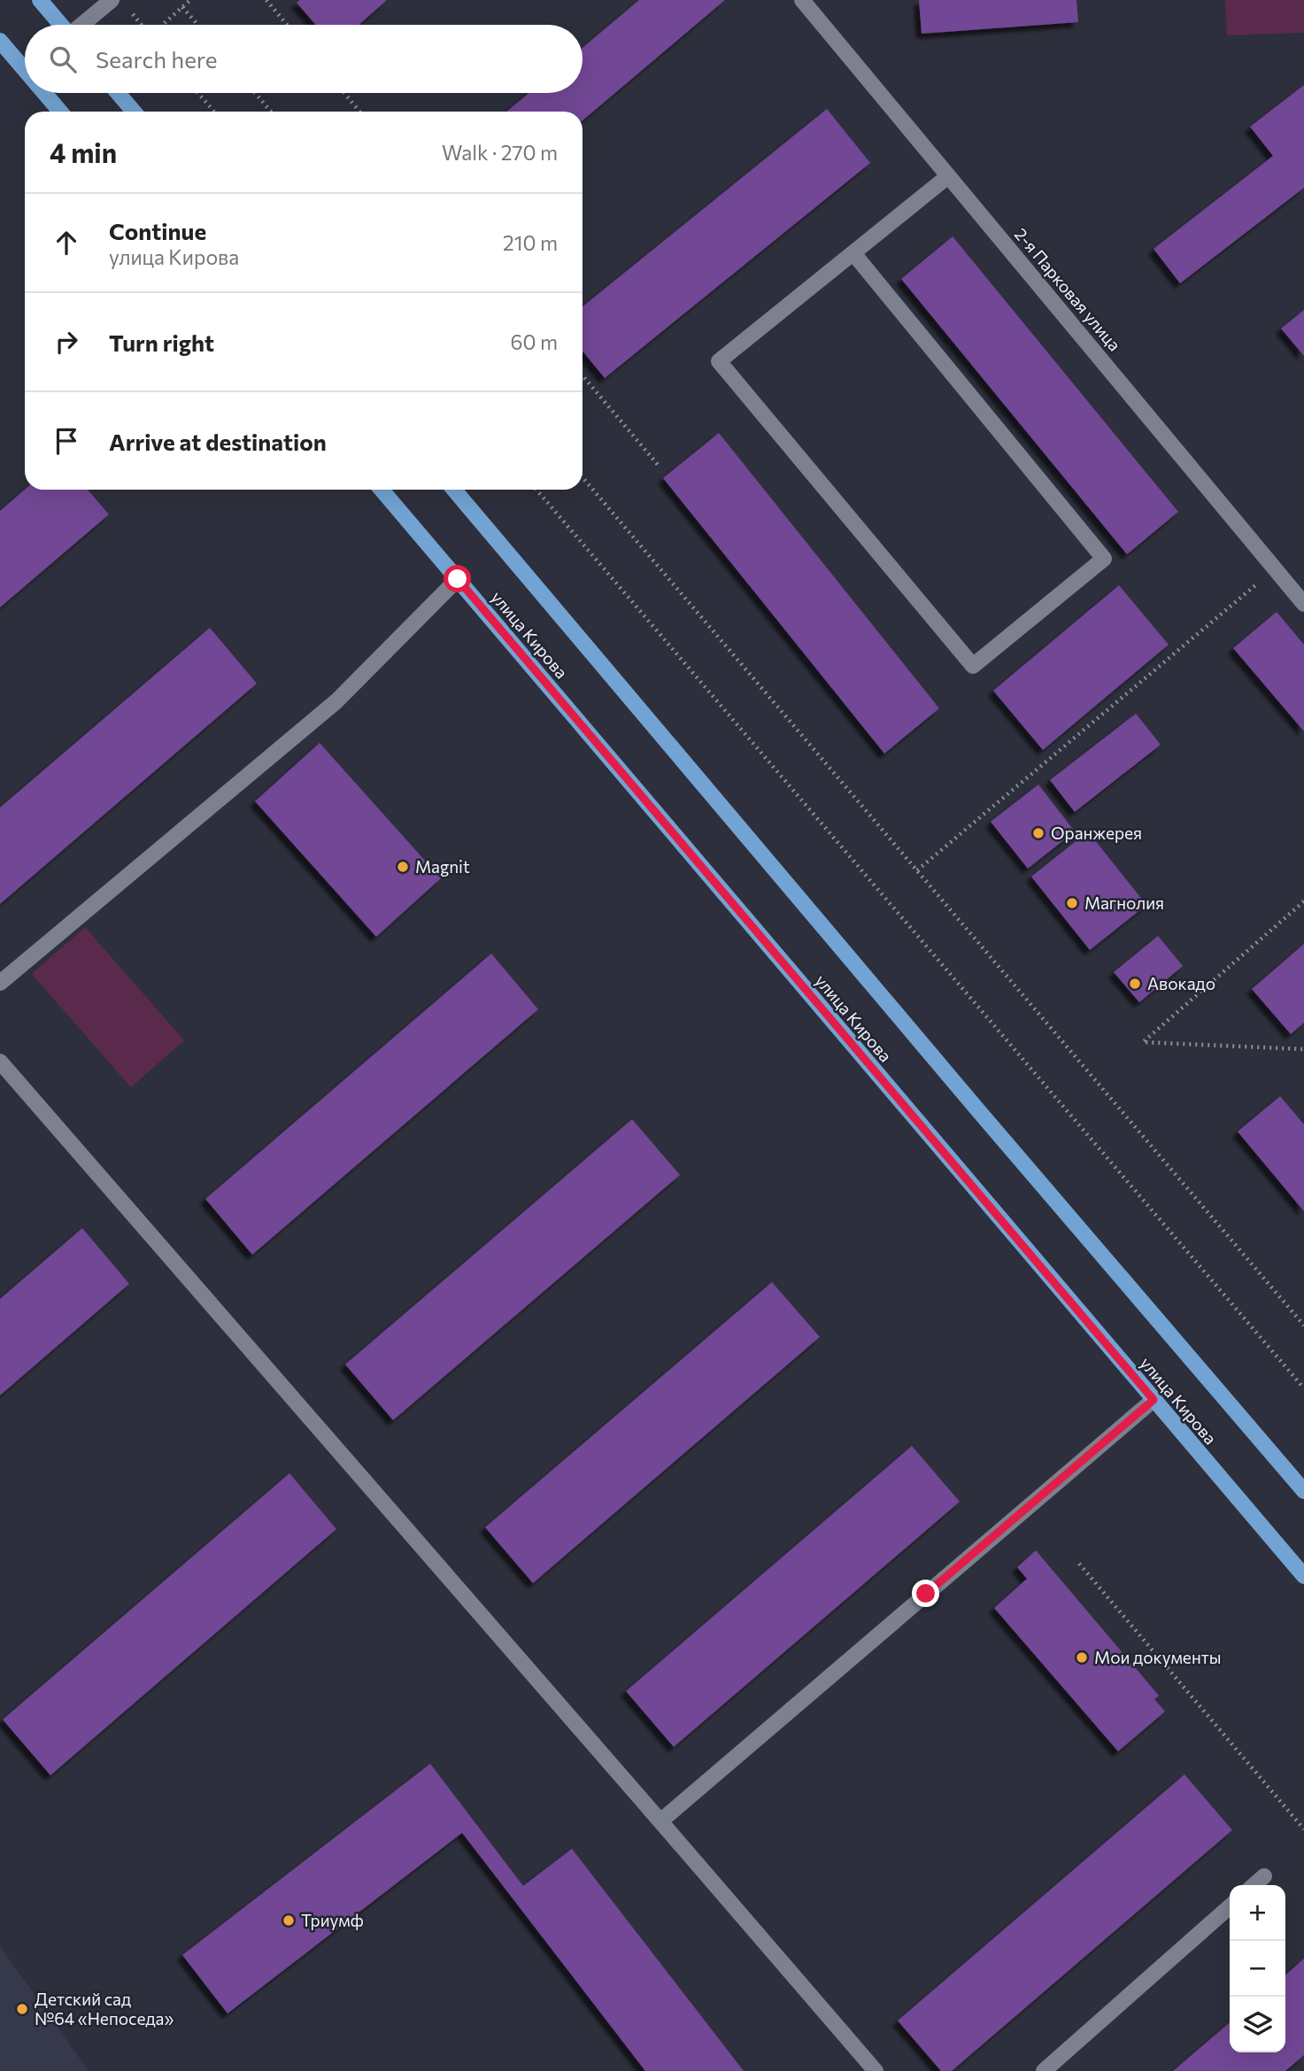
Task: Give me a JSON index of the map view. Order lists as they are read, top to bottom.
{
  "streets": {
    "main road": ["улица Кирова"],
    "street": ["2-я Парковая улица"]
  },
  "places": [
    "Оранжерея",
    "Magnit",
    "Магнолия",
    "Авокадо",
    "Мои документы",
    "Триумф",
    "Детский сад №64 «Непоседа»"
  ],
  "page": {
    "search": "Search here",
    "heading": ["4 min", "Walk · 270 m"],
    "list": [
      ["Continue", "улица Кирова", "210 m"],
      ["Turn right", "60 m"],
      "Arrive at destination"
    ],
    "map_buttons": ["+", "−"]
  }
}
